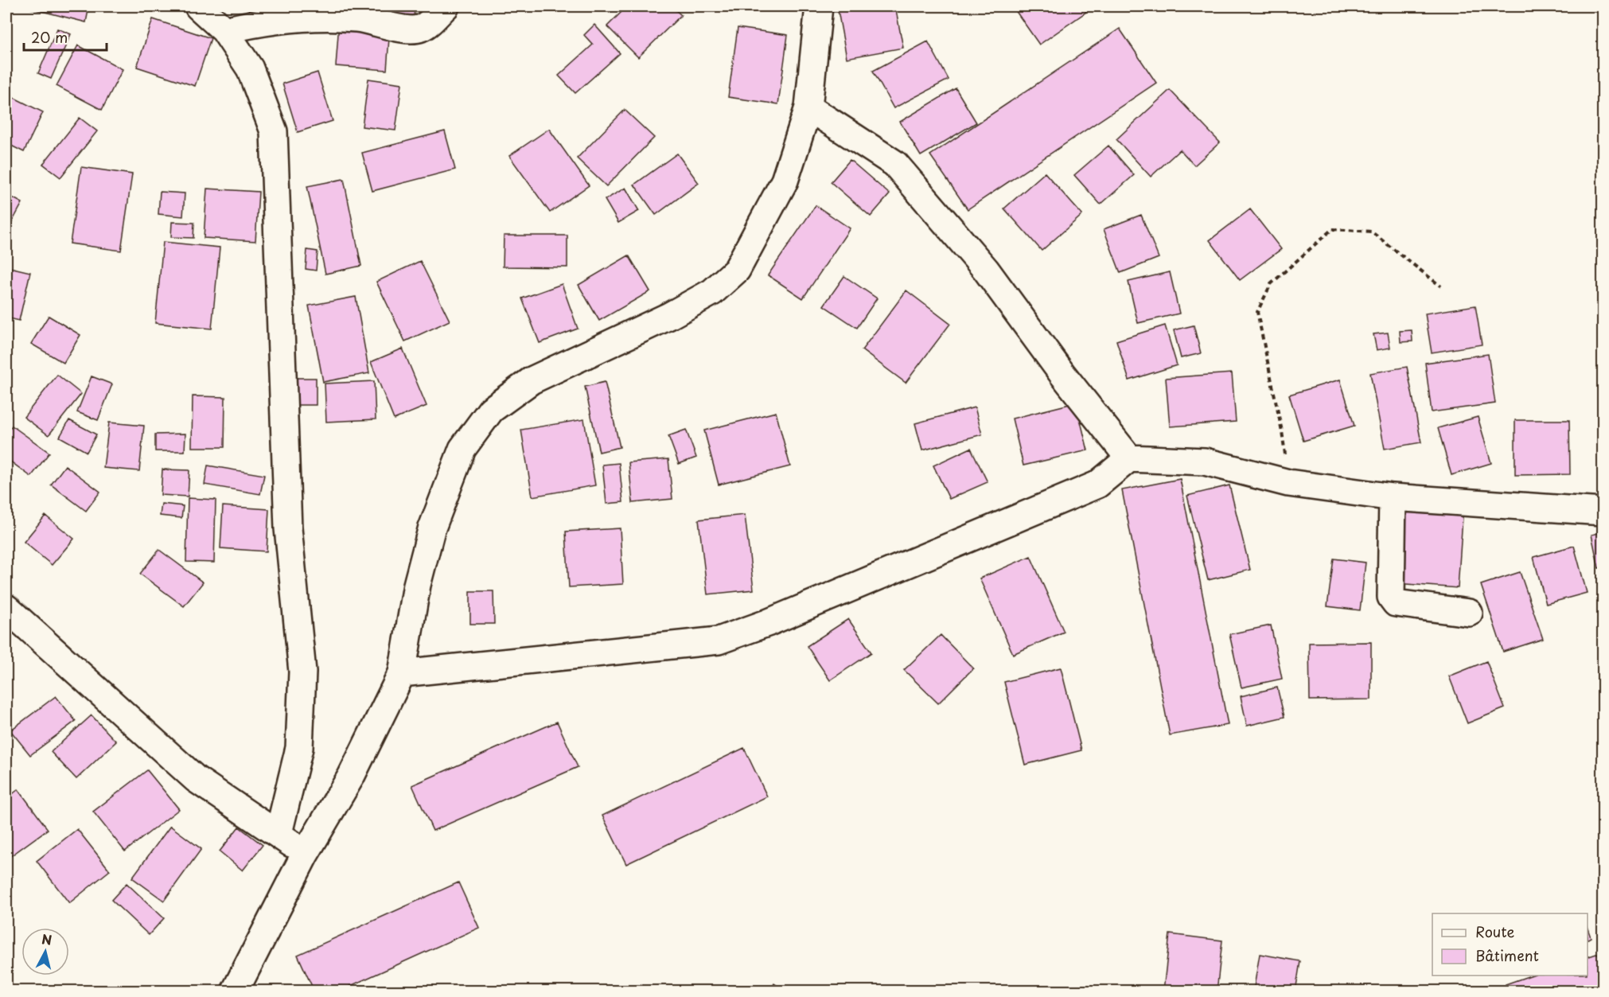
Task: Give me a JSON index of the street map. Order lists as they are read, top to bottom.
{
  "legend": ["Route", "Bâtiment"],
  "scale_bar": "20 m",
  "north": "top"
}
